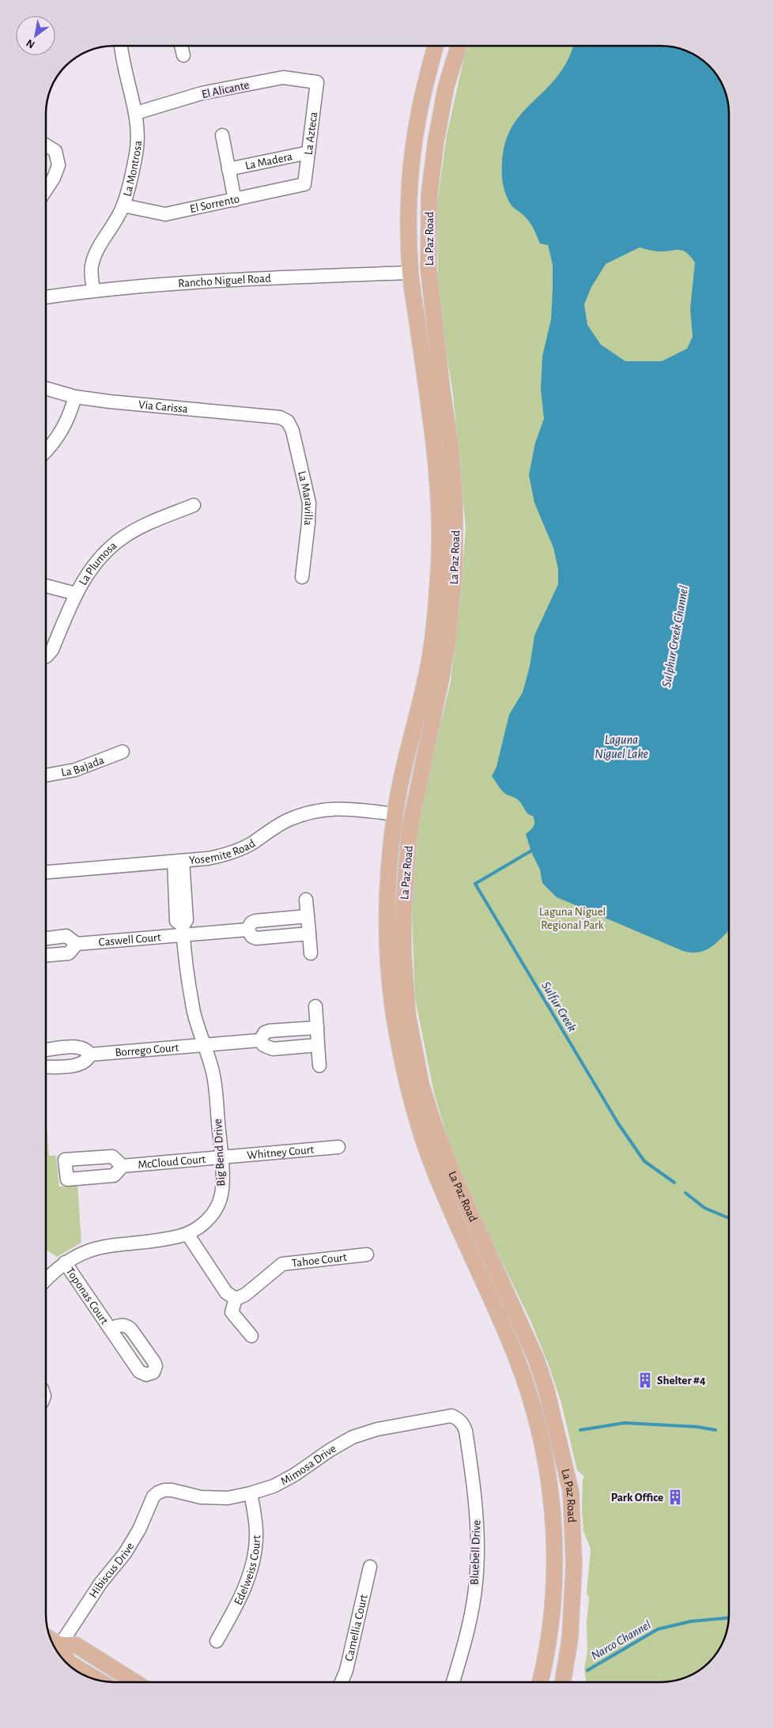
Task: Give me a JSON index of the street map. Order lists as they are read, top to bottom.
{
  "streets": {
    "main road": ["La Paz Road"],
    "street": [
      "El Alicante",
      "La Azteca",
      "La Madera",
      "La Montrosa",
      "El Sorrento",
      "Rancho Niguel Road",
      "Via Carissa",
      "La Maravilla",
      "La Plumosa",
      "La Bajada",
      "Yosemite Road",
      "Caswell Court",
      "Borrego Court",
      "Big Bend Drive",
      "Whitney Court",
      "McCloud Court",
      "Tahoe Court",
      "Toponas Court",
      "Mimosa Drive",
      "Bluebell Drive",
      "Edelweiss Court",
      "Hibiscus Drive",
      "Camellia Court"
    ]
  },
  "crossings": [
    ["El Alicante", "La Azteca"],
    ["El Alicante", "La Montrosa"],
    ["La Azteca", "La Madera"],
    ["La Azteca", "El Sorrento"],
    ["La Montrosa", "El Sorrento"],
    ["La Montrosa", "Rancho Niguel Road"],
    ["La Paz Road", "Rancho Niguel Road"],
    ["La Paz Road", "Yosemite Road"],
    ["Via Carissa", "La Maravilla"],
    ["Yosemite Road", "Big Bend Drive"],
    ["Caswell Court", "Big Bend Drive"],
    ["Borrego Court", "Big Bend Drive"],
    ["Big Bend Drive", "Whitney Court"],
    ["Big Bend Drive", "McCloud Court"],
    ["Big Bend Drive", "Toponas Court"],
    ["Whitney Court", "McCloud Court"],
    ["Mimosa Drive", "Bluebell Drive"],
    ["Mimosa Drive", "Edelweiss Court"],
    ["Mimosa Drive", "Hibiscus Drive"]
  ],
  "water": [
    "Sulphur Creek Channel",
    "Laguna Niguel Lake",
    "Sulfur Creek",
    "Narco Channel"
  ],
  "parks": ["Laguna Niguel Regional Park"],
  "places": {
    "building": ["Shelter #4", "Park Office"]
  },
  "north": "bottom left"
}
